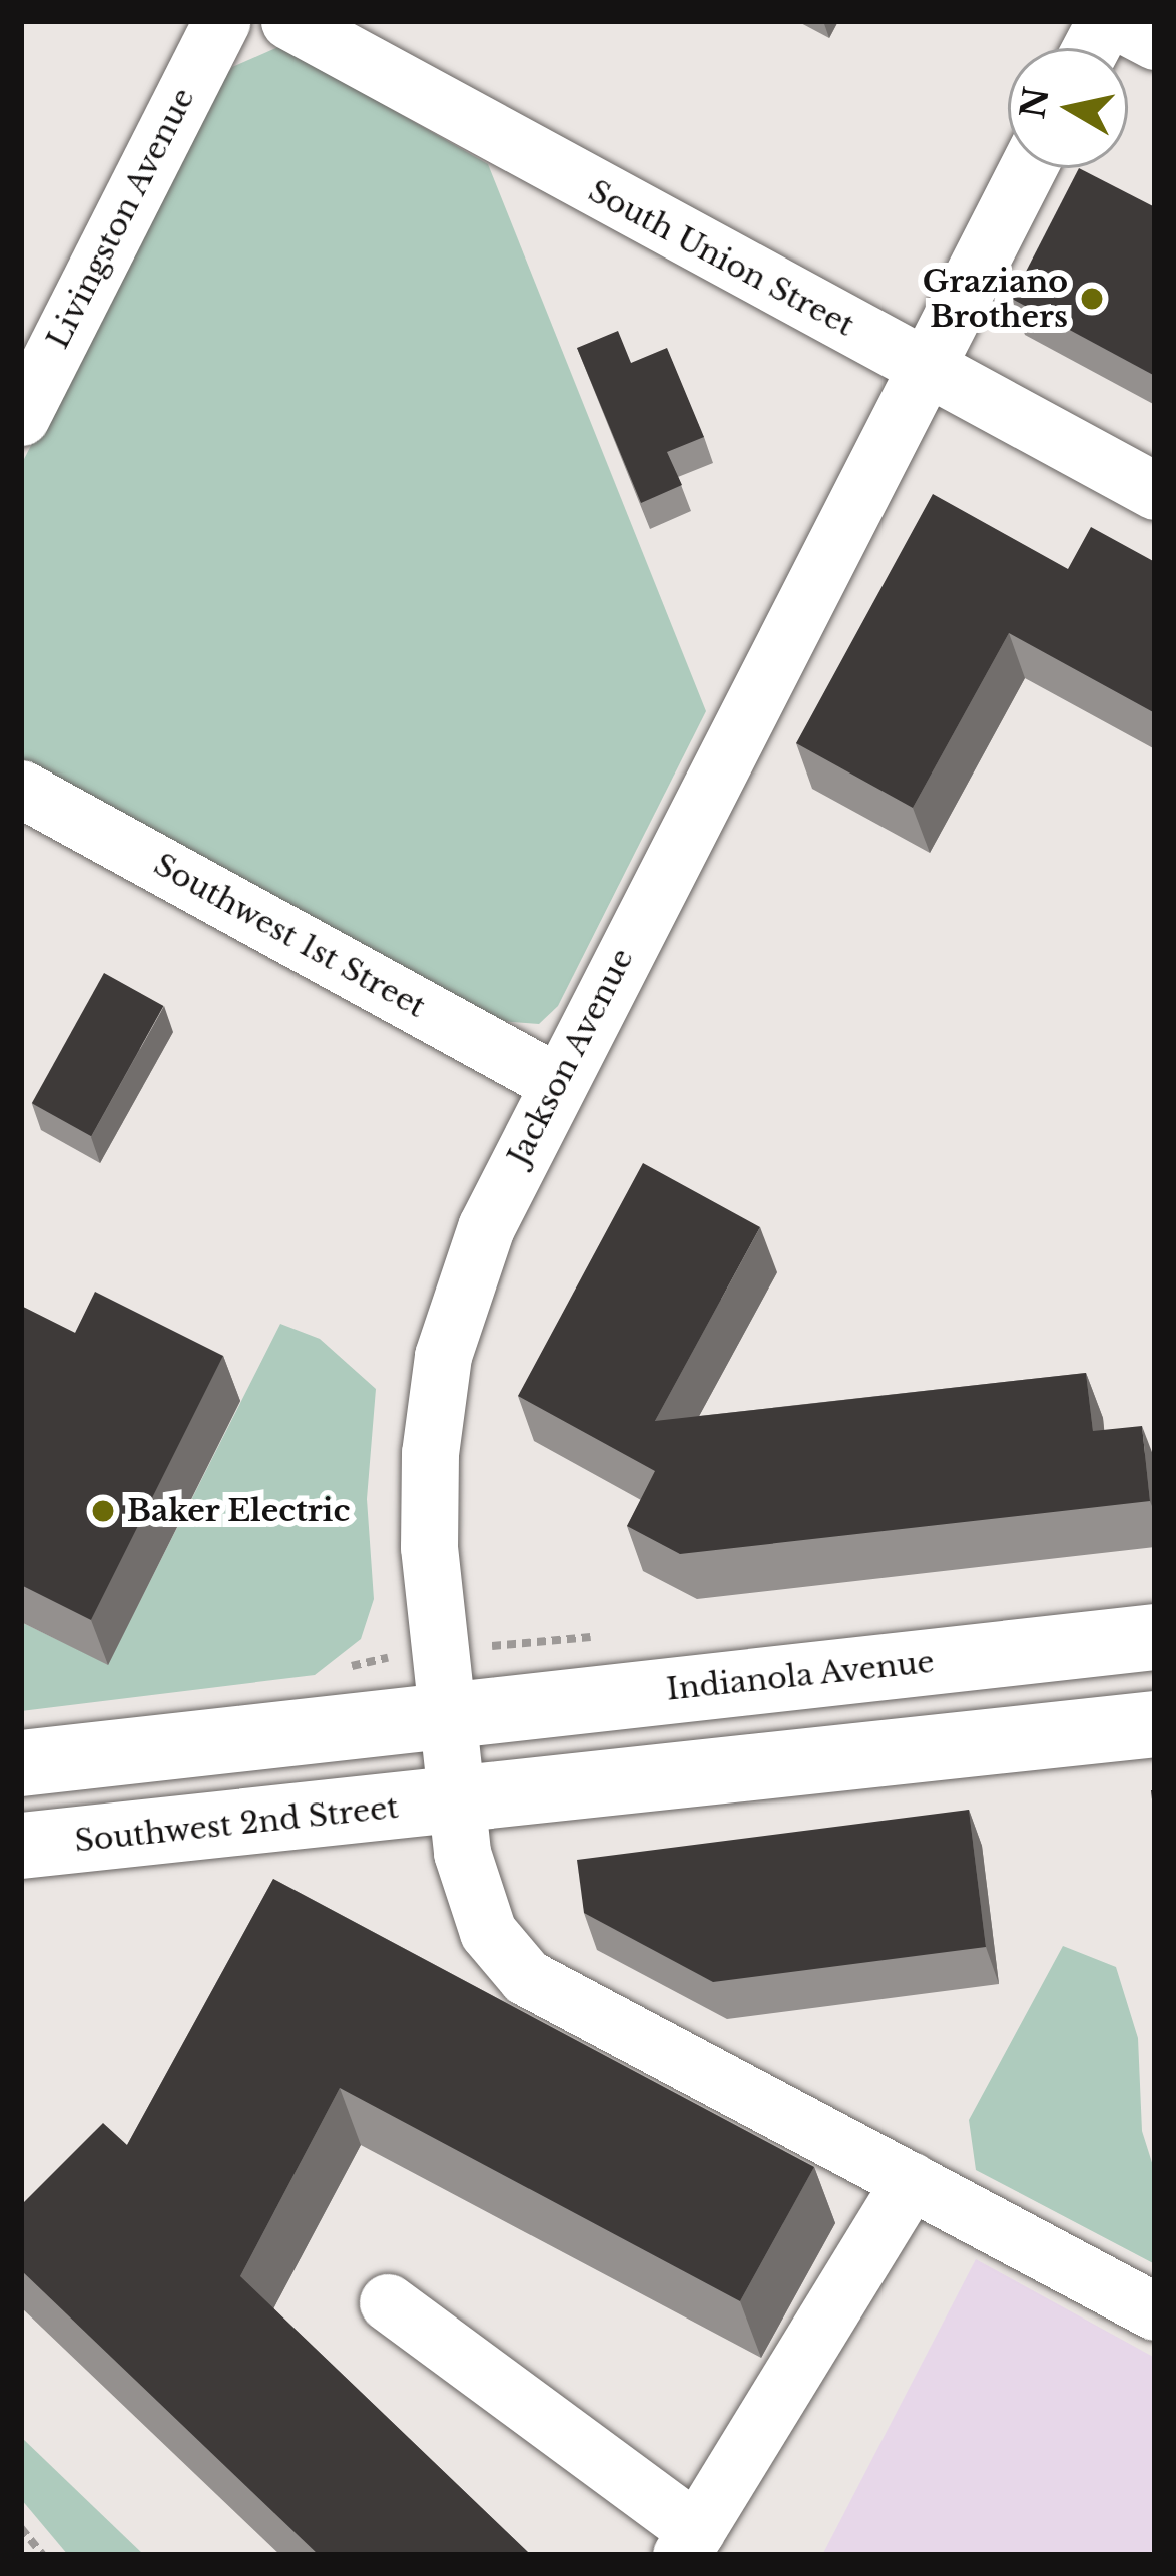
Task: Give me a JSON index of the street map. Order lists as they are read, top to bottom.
{
  "streets": {
    "main road": ["Indianola Avenue", "Southwest 2nd Street"],
    "street": [
      "Livingston Avenue",
      "South Union Street",
      "Southwest 1st Street",
      "Jackson Avenue"
    ]
  },
  "crossings": [
    ["South Union Street", "Jackson Avenue"],
    ["Southwest 1st Street", "Jackson Avenue"],
    ["Jackson Avenue", "Indianola Avenue"],
    ["Jackson Avenue", "Southwest 2nd Street"]
  ],
  "places": ["Graziano Brothers", "Baker Electric"],
  "north": "left"
}
